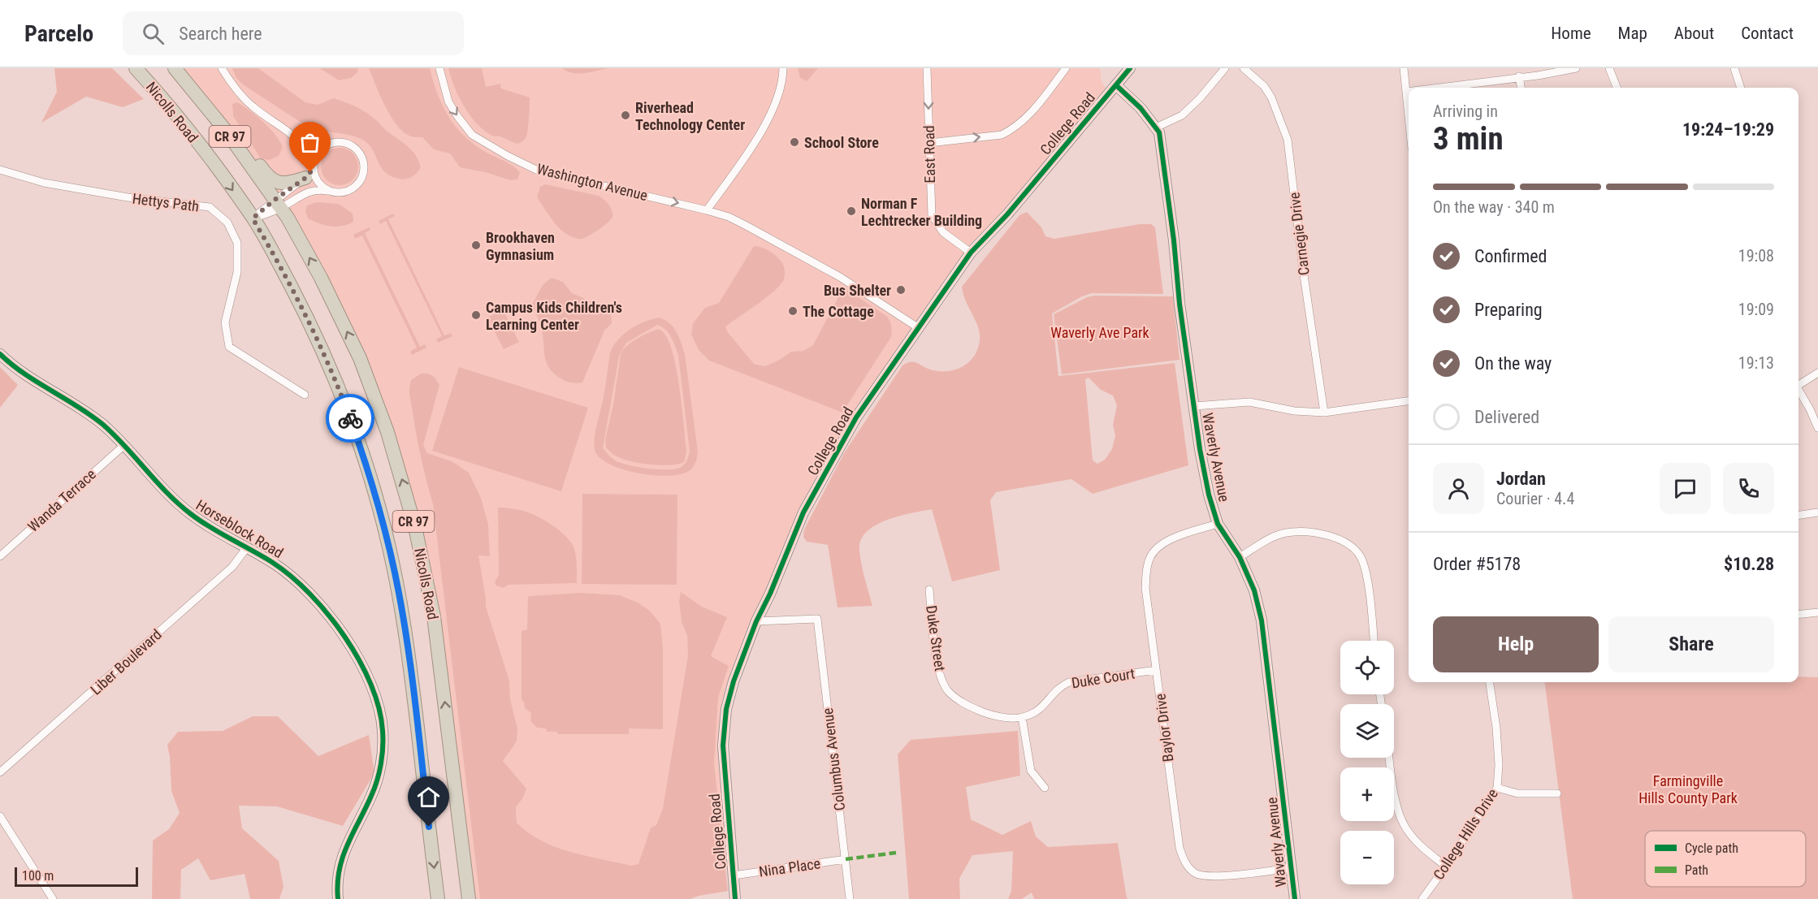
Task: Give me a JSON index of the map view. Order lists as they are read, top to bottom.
{
  "streets": {
    "highway": ["Nicolls Road", "CR 97"],
    "street": [
      "College Road",
      "East Road",
      "Washington Avenue",
      "Hettys Path",
      "Carnegie Drive",
      "Waverly Avenue",
      "Wanda Terrace",
      "Horseblock Road",
      "Duke Street",
      "Liber Boulevard",
      "Duke Court",
      "Baylor Drive",
      "Columbus Avenue",
      "College Hills Drive",
      "Nina Place"
    ]
  },
  "crossings": [
    ["College Road", "East Road"],
    ["College Road", "Washington Avenue"],
    ["College Road", "Waverly Avenue"],
    ["College Road", "Columbus Avenue"],
    ["College Road", "Nina Place"],
    ["Waverly Avenue", "Baylor Drive"],
    ["Wanda Terrace", "Horseblock Road"],
    ["Horseblock Road", "Liber Boulevard"],
    ["Duke Street", "Duke Court"],
    ["Duke Court", "Baylor Drive"],
    ["Columbus Avenue", "Nina Place"]
  ],
  "one_way": ["East Road", "Washington Avenue"],
  "parks": ["Waverly Ave Park", "Farmingville Hills County Park"],
  "places": [
    "Riverhead Technology Center",
    "School Store",
    "Norman F Lechtrecker Building",
    "Brookhaven Gymnasium",
    "Bus Shelter",
    "The Cottage",
    "Campus Kids Children's Learning Center"
  ],
  "legend": ["Cycle path", "Path"],
  "scale_bar": "100 m",
  "page": {
    "header": "Parcelo",
    "search": "Search here",
    "nav": [
      "Home",
      "Map",
      "About",
      "Contact"
    ],
    "heading": ["3 min", "Arriving in", "19:24–19:29"],
    "panel": [
      "Jordan",
      "Courier · 4.4",
      "Order #5178",
      "$10.28"
    ],
    "bar": "On the way · 340 m",
    "list": [
      ["Confirmed", "19:08"],
      ["Preparing", "19:09"],
      ["On the way", "19:13"],
      "Delivered"
    ],
    "buttons": ["Help", "Share"],
    "map_buttons": ["+", "−"],
    "scale": "100 m"
  }
}
